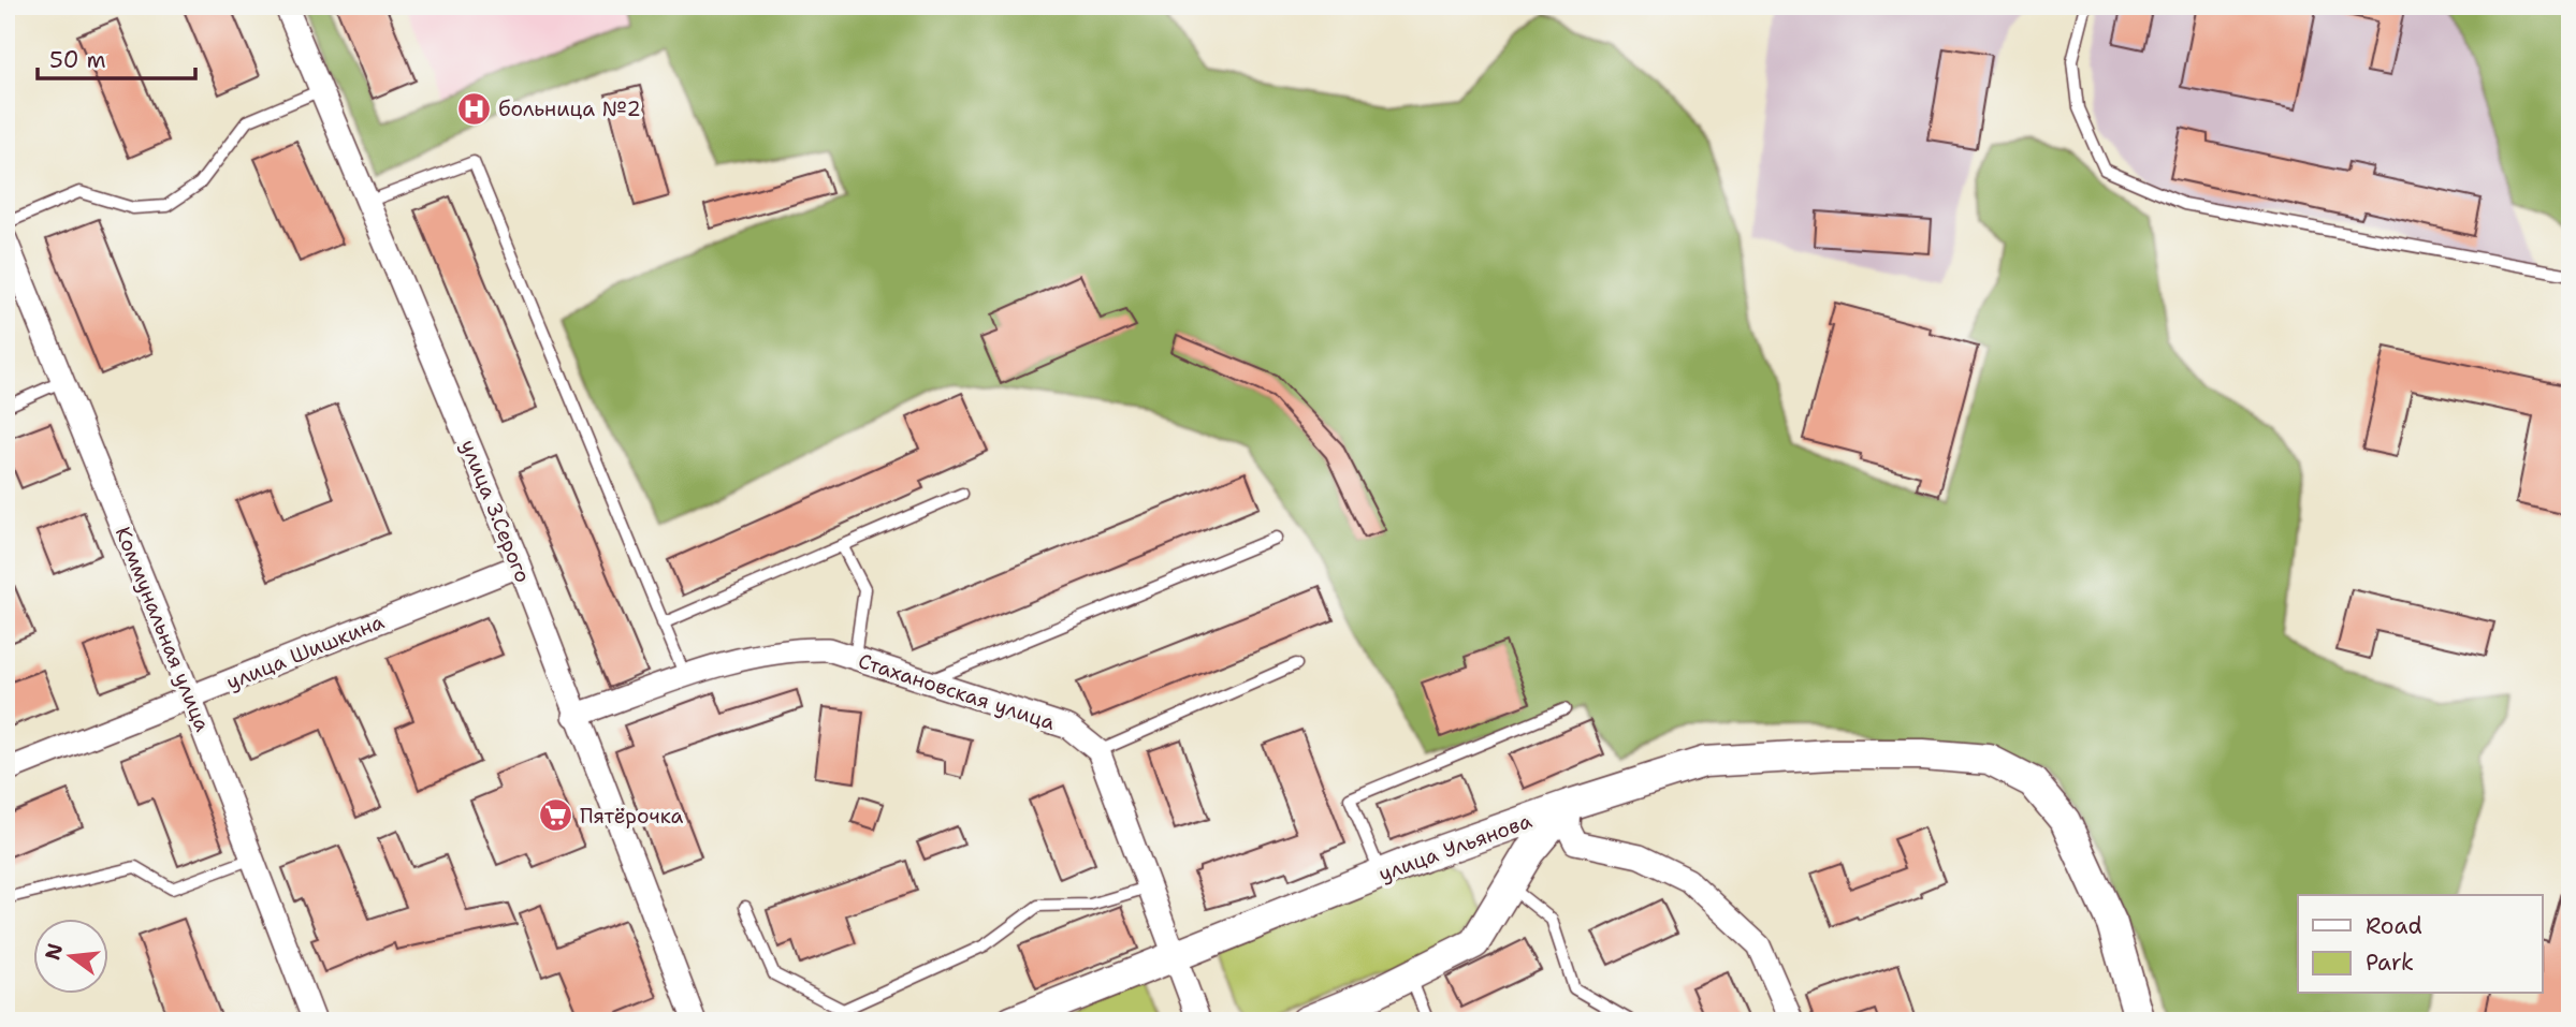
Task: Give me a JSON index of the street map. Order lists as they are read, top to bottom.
{
  "streets": {
    "street": [
      "улица З.Серого",
      "Коммунальная улица",
      "улица Шишкина",
      "Стахановская улица",
      "улица Ульянова"
    ]
  },
  "crossings": [
    ["улица З.Серого", "улица Шишкина"],
    ["улица З.Серого", "Стахановская улица"],
    ["Коммунальная улица", "улица Шишкина"]
  ],
  "places": {
    "hospital": ["больница №2"],
    "supermarket": ["Пятёрочка"]
  },
  "legend": ["Road", "Park"],
  "scale_bar": "50 m",
  "north": "left"
}
